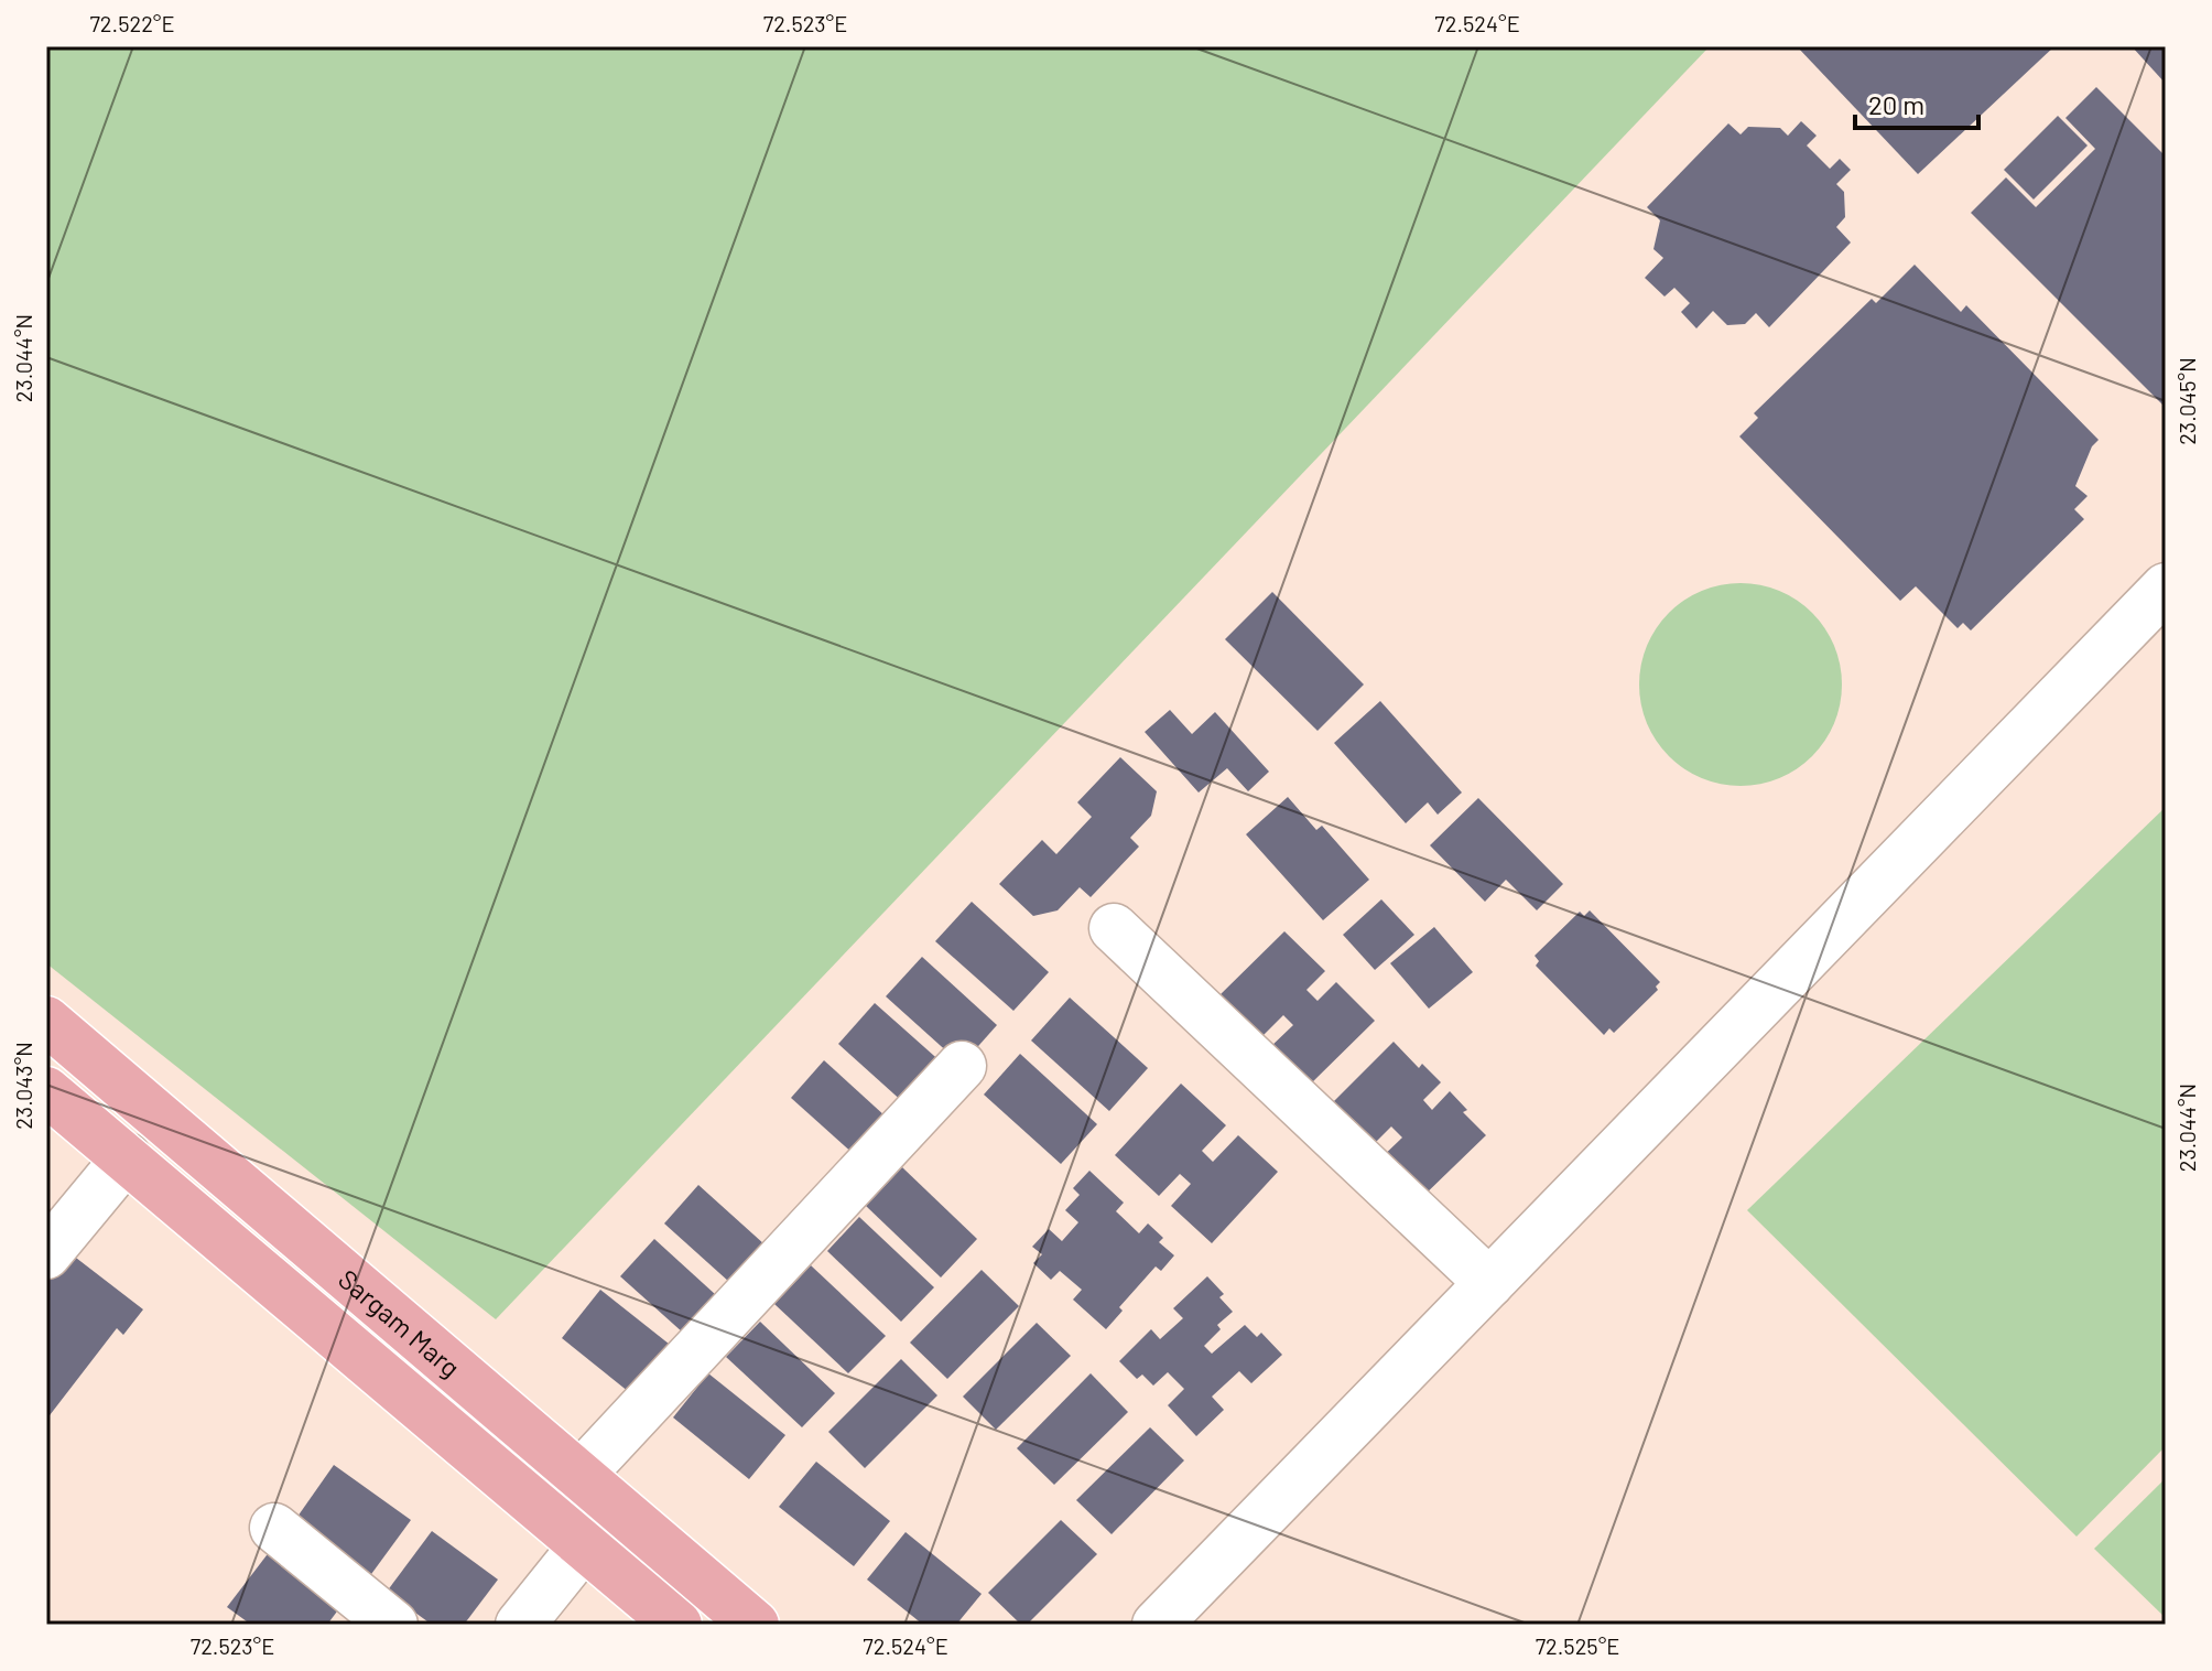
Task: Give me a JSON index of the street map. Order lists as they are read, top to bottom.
{
  "streets": {
    "main road": ["Sargam Marg"]
  },
  "scale_bar": "20 m",
  "coordinates": [
    "72.522°E",
    "72.523°E",
    "72.524°E",
    "23.044°N",
    "23.045°N",
    "23.043°N",
    "72.525°E"
  ]
}
